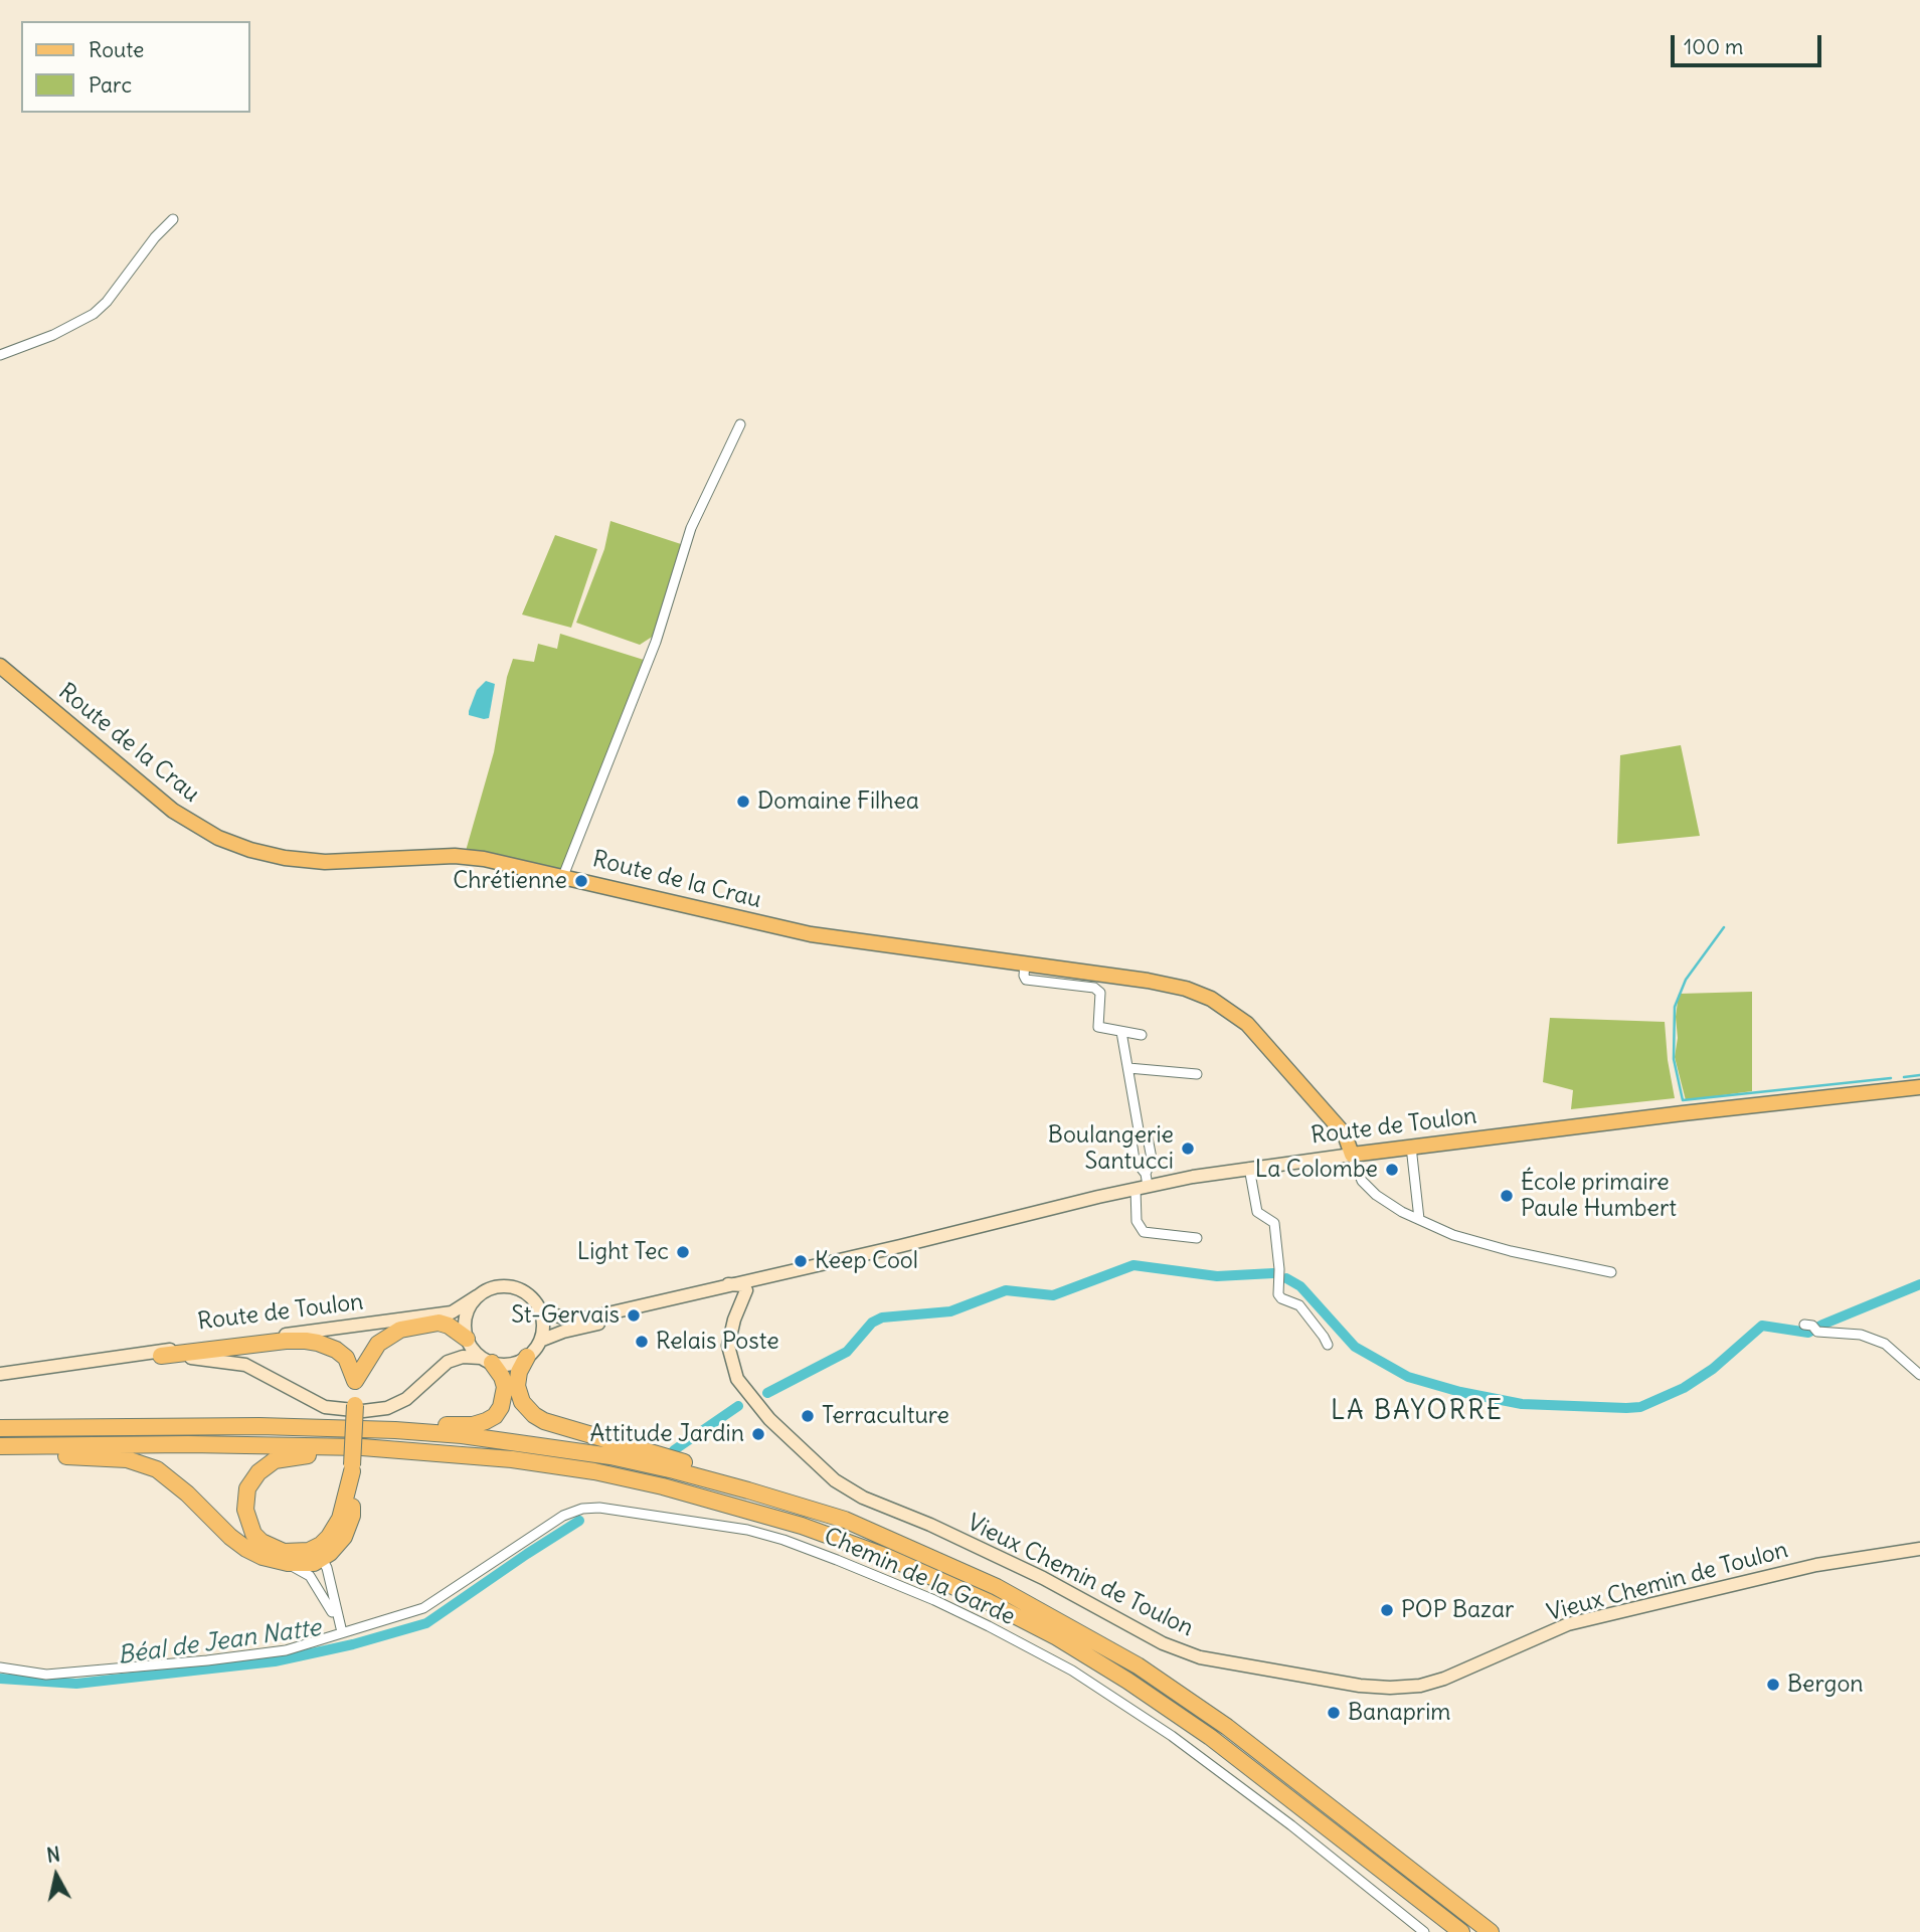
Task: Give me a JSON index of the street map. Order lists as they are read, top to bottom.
{
  "streets": {
    "main road": ["Route de la Crau", "Route de Toulon", "Vieux Chemin de Toulon"],
    "street": ["Chemin de la Garde"]
  },
  "crossings": [
    ["Route de la Crau", "Route de Toulon"],
    ["Route de Toulon", "Vieux Chemin de Toulon"]
  ],
  "districts": ["LA BAYORRE"],
  "water": ["Béal de Jean Natte"],
  "places": [
    "Domaine Filhea",
    "Chrétienne",
    "Boulangerie Santucci",
    "La Colombe",
    "École primaire Paule Humbert",
    "Light Tec",
    "Keep Cool",
    "St-Gervais",
    "Relais Poste",
    "Terraculture",
    "Attitude Jardin",
    "POP Bazar",
    "Bergon",
    "Banaprim"
  ],
  "legend": ["Route", "Parc"],
  "scale_bar": "100 m",
  "north": "top"
}
